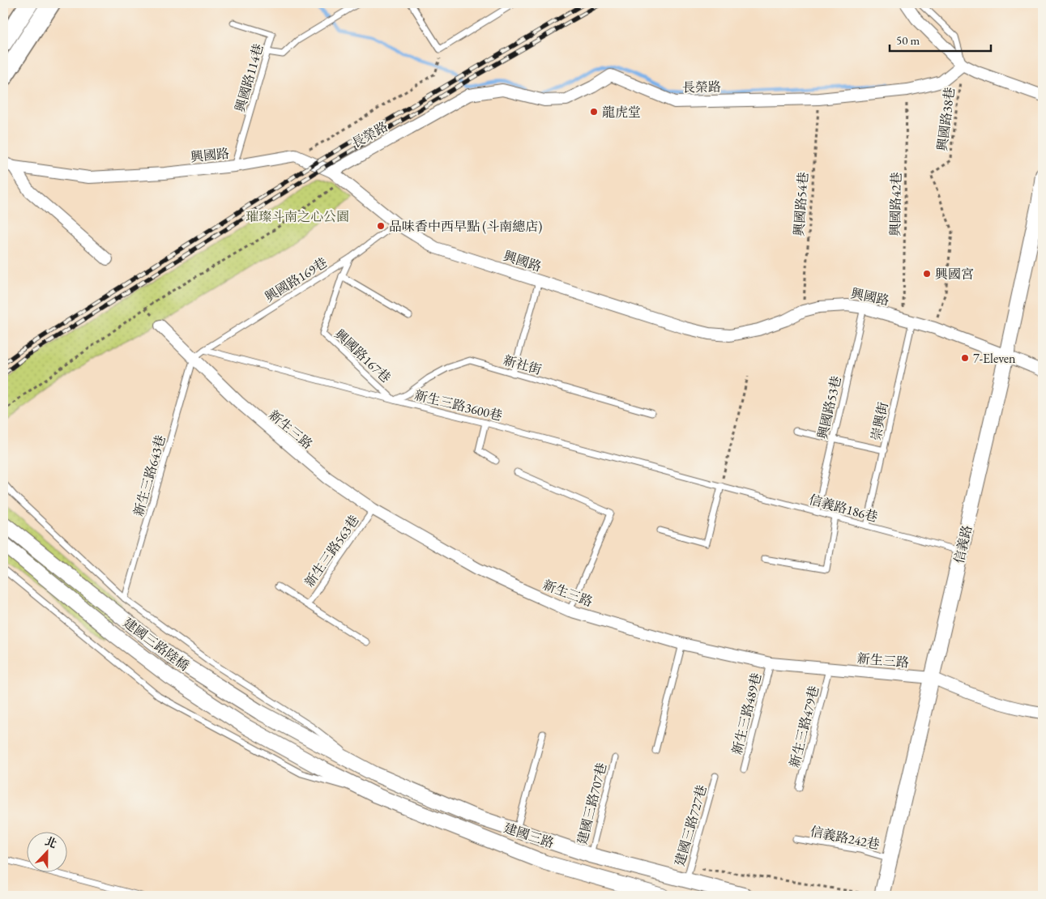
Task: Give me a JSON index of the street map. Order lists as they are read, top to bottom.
{
  "streets": {
    "street": [
      "長榮路",
      "興國路",
      "新生三路",
      "信義路",
      "建國三路陸橋",
      "建國三路"
    ],
    "lane": [
      "興國路114巷",
      "興國路169巷",
      "興國路167巷",
      "新社街",
      "新生三路3600巷",
      "興國路53巷",
      "崇興街",
      "新生三路643巷",
      "信義路186巷",
      "新生三路563巷",
      "新生三路489巷",
      "新生三路479巷",
      "建國三路707巷",
      "建國三路727巷",
      "信義路242巷"
    ],
    "path": ["興國路38巷", "興國路54巷", "興國路42巷"]
  },
  "crossings": [
    ["興國路114巷", "興國路"],
    ["長榮路", "興國路38巷"],
    ["長榮路", "興國路"],
    ["長榮路", "興國路54巷"],
    ["長榮路", "興國路42巷"],
    ["興國路38巷", "興國路"],
    ["興國路", "興國路54巷"],
    ["興國路", "興國路42巷"],
    ["興國路", "興國路169巷"],
    ["興國路", "興國路53巷"],
    ["興國路", "崇興街"],
    ["興國路", "信義路"],
    ["興國路42巷", "崇興街"],
    ["興國路169巷", "興國路167巷"],
    ["興國路169巷", "新生三路3600巷"],
    ["興國路167巷", "新社街"],
    ["興國路167巷", "新生三路3600巷"],
    ["新社街", "新生三路3600巷"],
    ["新生三路3600巷", "信義路186巷"],
    ["興國路53巷", "信義路186巷"],
    ["崇興街", "信義路186巷"],
    ["新生三路", "新生三路643巷"],
    ["新生三路", "信義路"],
    ["新生三路", "新生三路563巷"],
    ["新生三路", "新生三路489巷"],
    ["新生三路", "新生三路479巷"],
    ["信義路186巷", "信義路"],
    ["信義路", "信義路242巷"],
    ["建國三路陸橋", "建國三路"],
    ["建國三路707巷", "建國三路"],
    ["建國三路727巷", "建國三路"]
  ],
  "parks": ["璀璨斗南之心公園"],
  "places": [
    "龍虎堂",
    "品味香中西早點 (斗南總店)",
    "興國宮",
    "7-Eleven"
  ],
  "scale_bar": "50 m",
  "north": "top"
}
